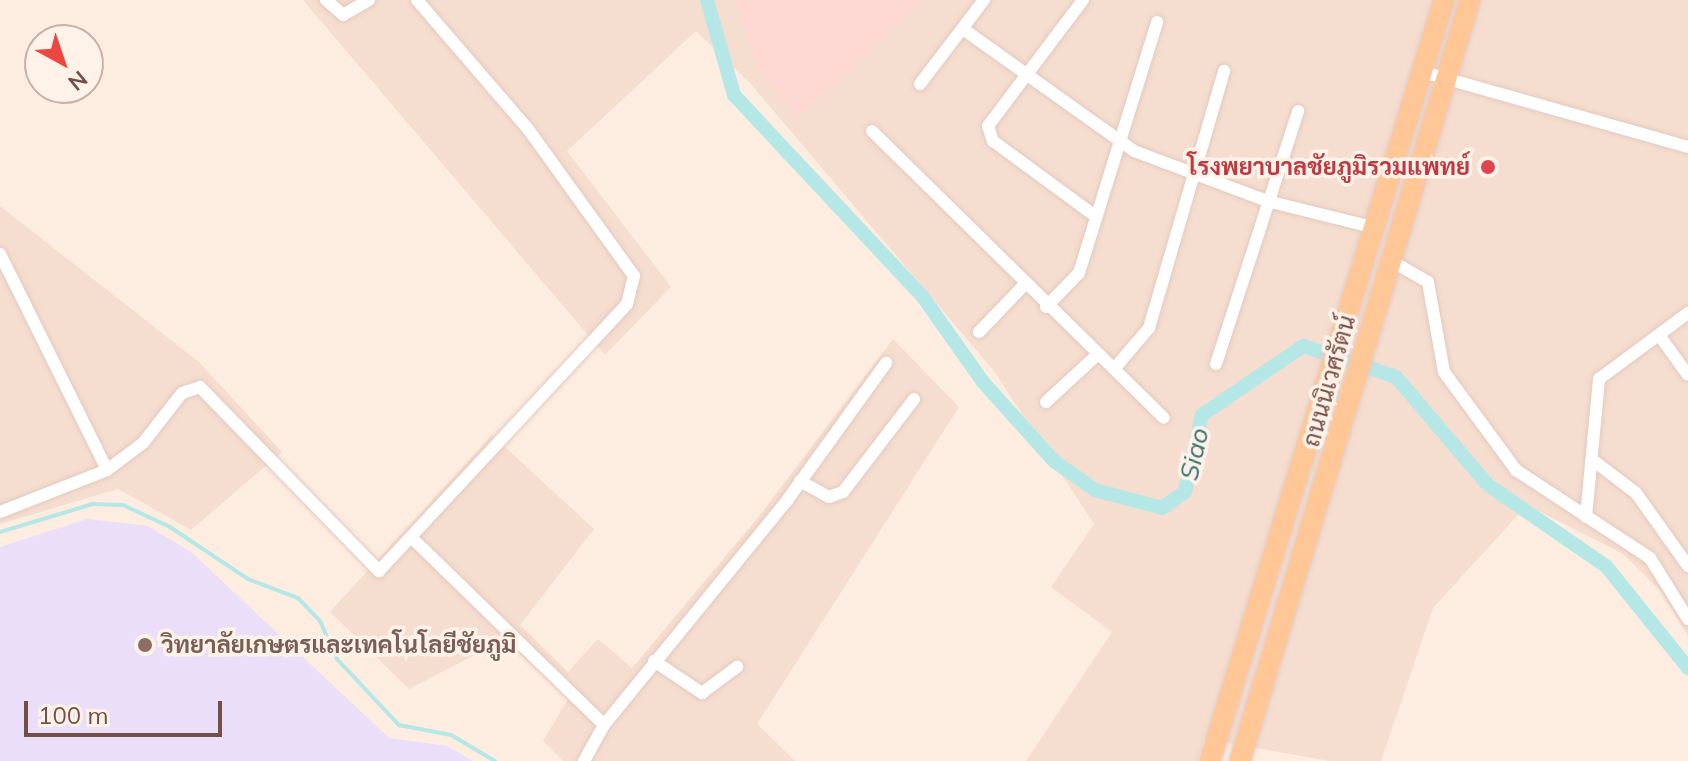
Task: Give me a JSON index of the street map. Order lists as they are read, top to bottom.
{
  "streets": {
    "main road": ["ถนนนิเวศรัตน์"]
  },
  "water": ["Siao"],
  "places": ["โรงพยาบาลชัยภูมิรวมแพทย์", "วิทยาลัยเกษตรและเทคโนโลยีชัยภูมิ"],
  "scale_bar": "100 m",
  "north": "bottom right"
}
